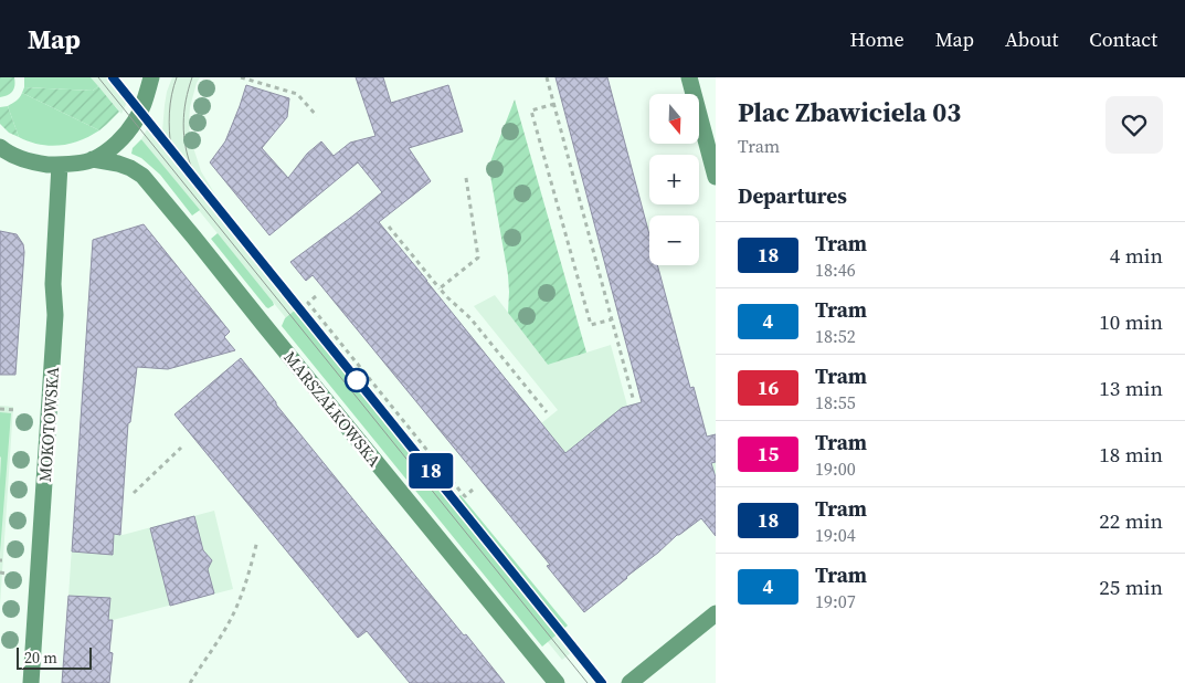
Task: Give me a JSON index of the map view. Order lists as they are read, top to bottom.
{
  "streets": {
    "street": ["MARSZAŁKOWSKA", "MOKOTOWSKA"]
  },
  "lines": ["tram line 18"],
  "scale_bar": "20 m",
  "north": "bottom",
  "page": {
    "header": "Map",
    "nav": [
      "Home",
      "Map",
      "About",
      "Contact"
    ],
    "on_map": "18",
    "heading": [
      ["Plac Zbawiciela 03", "Tram"],
      "Departures"
    ],
    "map_buttons": ["+", "−"],
    "list": [
      {
        "mark": "18",
        "name": "Tram",
        "note": "18:46",
        "value": "4 min"
      },
      {
        "mark": "4",
        "name": "Tram",
        "note": "18:52",
        "value": "10 min"
      },
      {
        "mark": "16",
        "name": "Tram",
        "note": "18:55",
        "value": "13 min"
      },
      {
        "mark": "15",
        "name": "Tram",
        "note": "19:00",
        "value": "18 min"
      },
      {
        "mark": "18",
        "name": "Tram",
        "note": "19:04",
        "value": "22 min"
      },
      {
        "mark": "4",
        "name": "Tram",
        "note": "19:07",
        "value": "25 min"
      }
    ],
    "scale": "20 m"
  }
}
